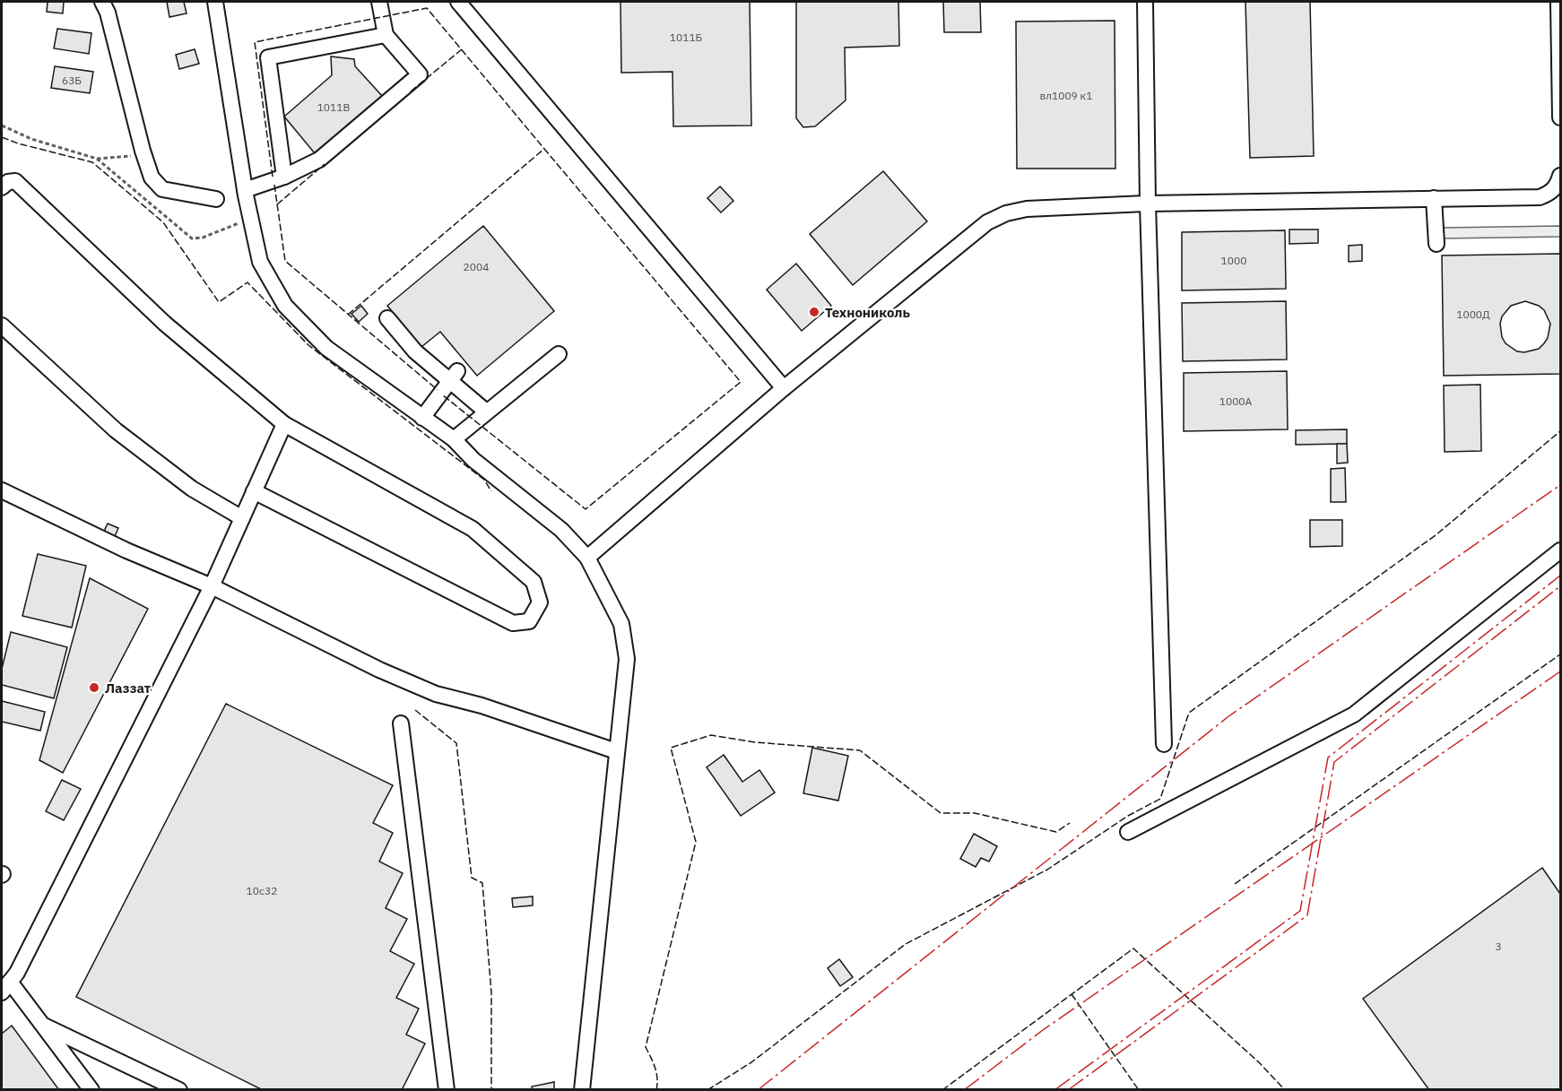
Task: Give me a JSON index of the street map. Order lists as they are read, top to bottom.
{
  "places": ["Технониколь", "Лаззат"],
  "house_numbers": [
    "1011Б",
    "63Б",
    "вл1009 к1",
    "1011В",
    "1000",
    "2004",
    "1000Д",
    "1000А",
    "10с32",
    "3"
  ]
}
